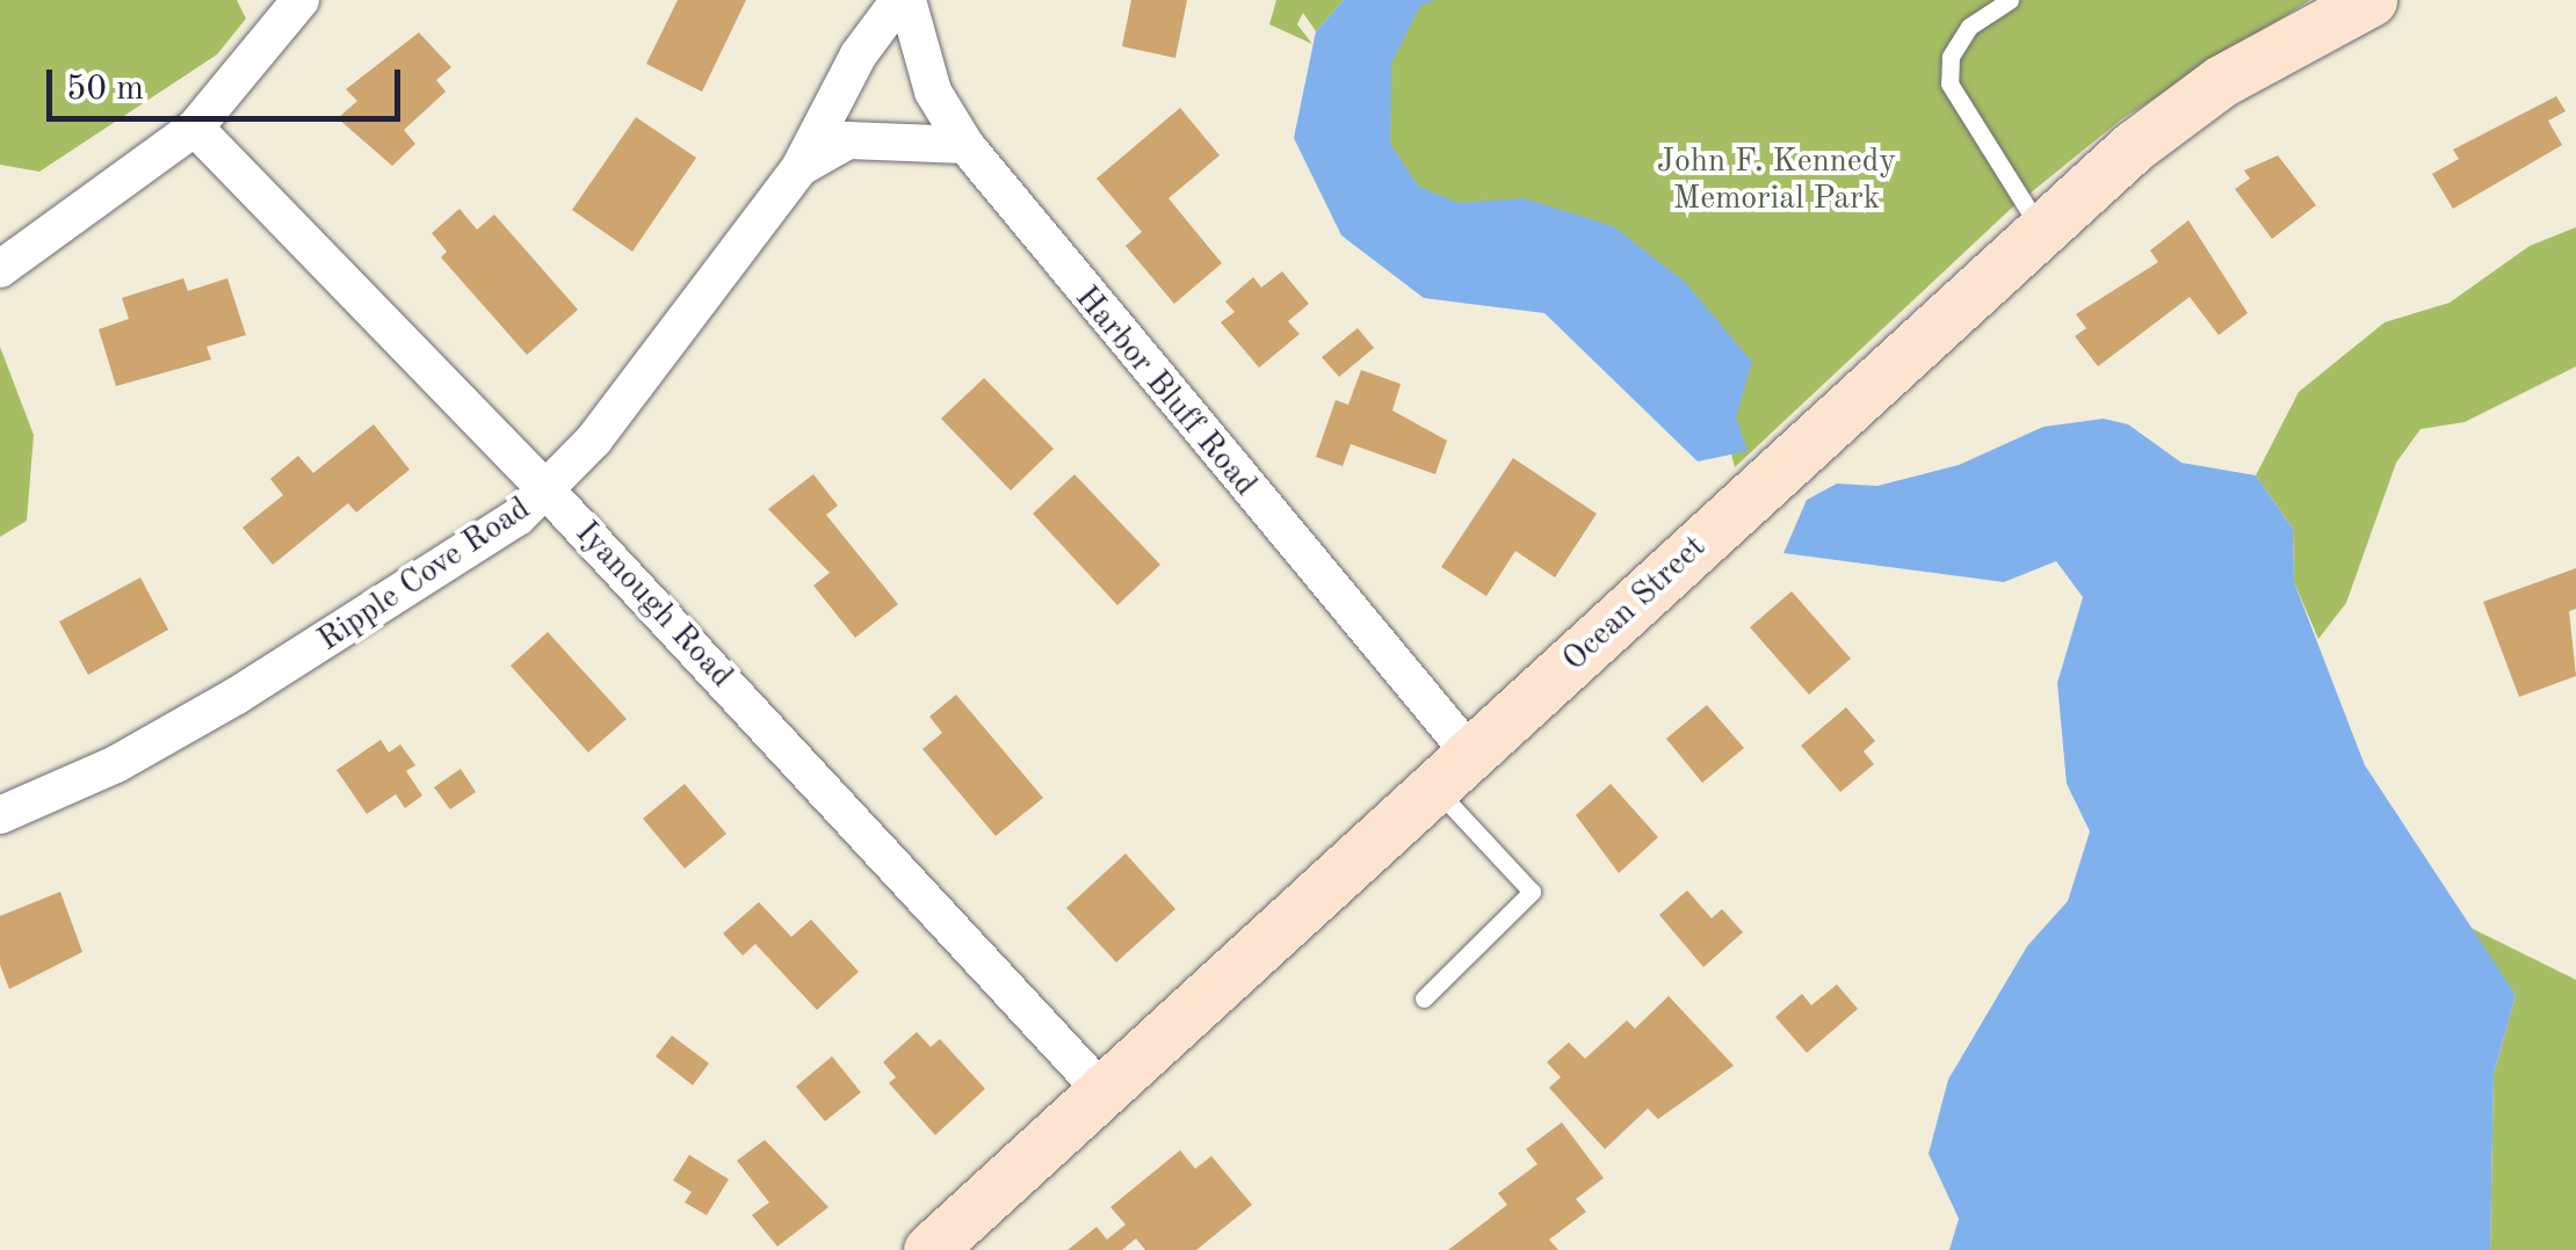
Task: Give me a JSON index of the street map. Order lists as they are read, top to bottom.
{
  "streets": {
    "main road": ["Ocean Street"],
    "street": ["Harbor Bluff Road", "Ripple Cove Road", "Iyanough Road"]
  },
  "crossings": [
    ["Harbor Bluff Road", "Ripple Cove Road"],
    ["Harbor Bluff Road", "Ocean Street"],
    ["Ripple Cove Road", "Iyanough Road"],
    ["Ocean Street", "Iyanough Road"]
  ],
  "parks": ["John F. Kennedy Memorial Park"],
  "scale_bar": "50 m"
}
